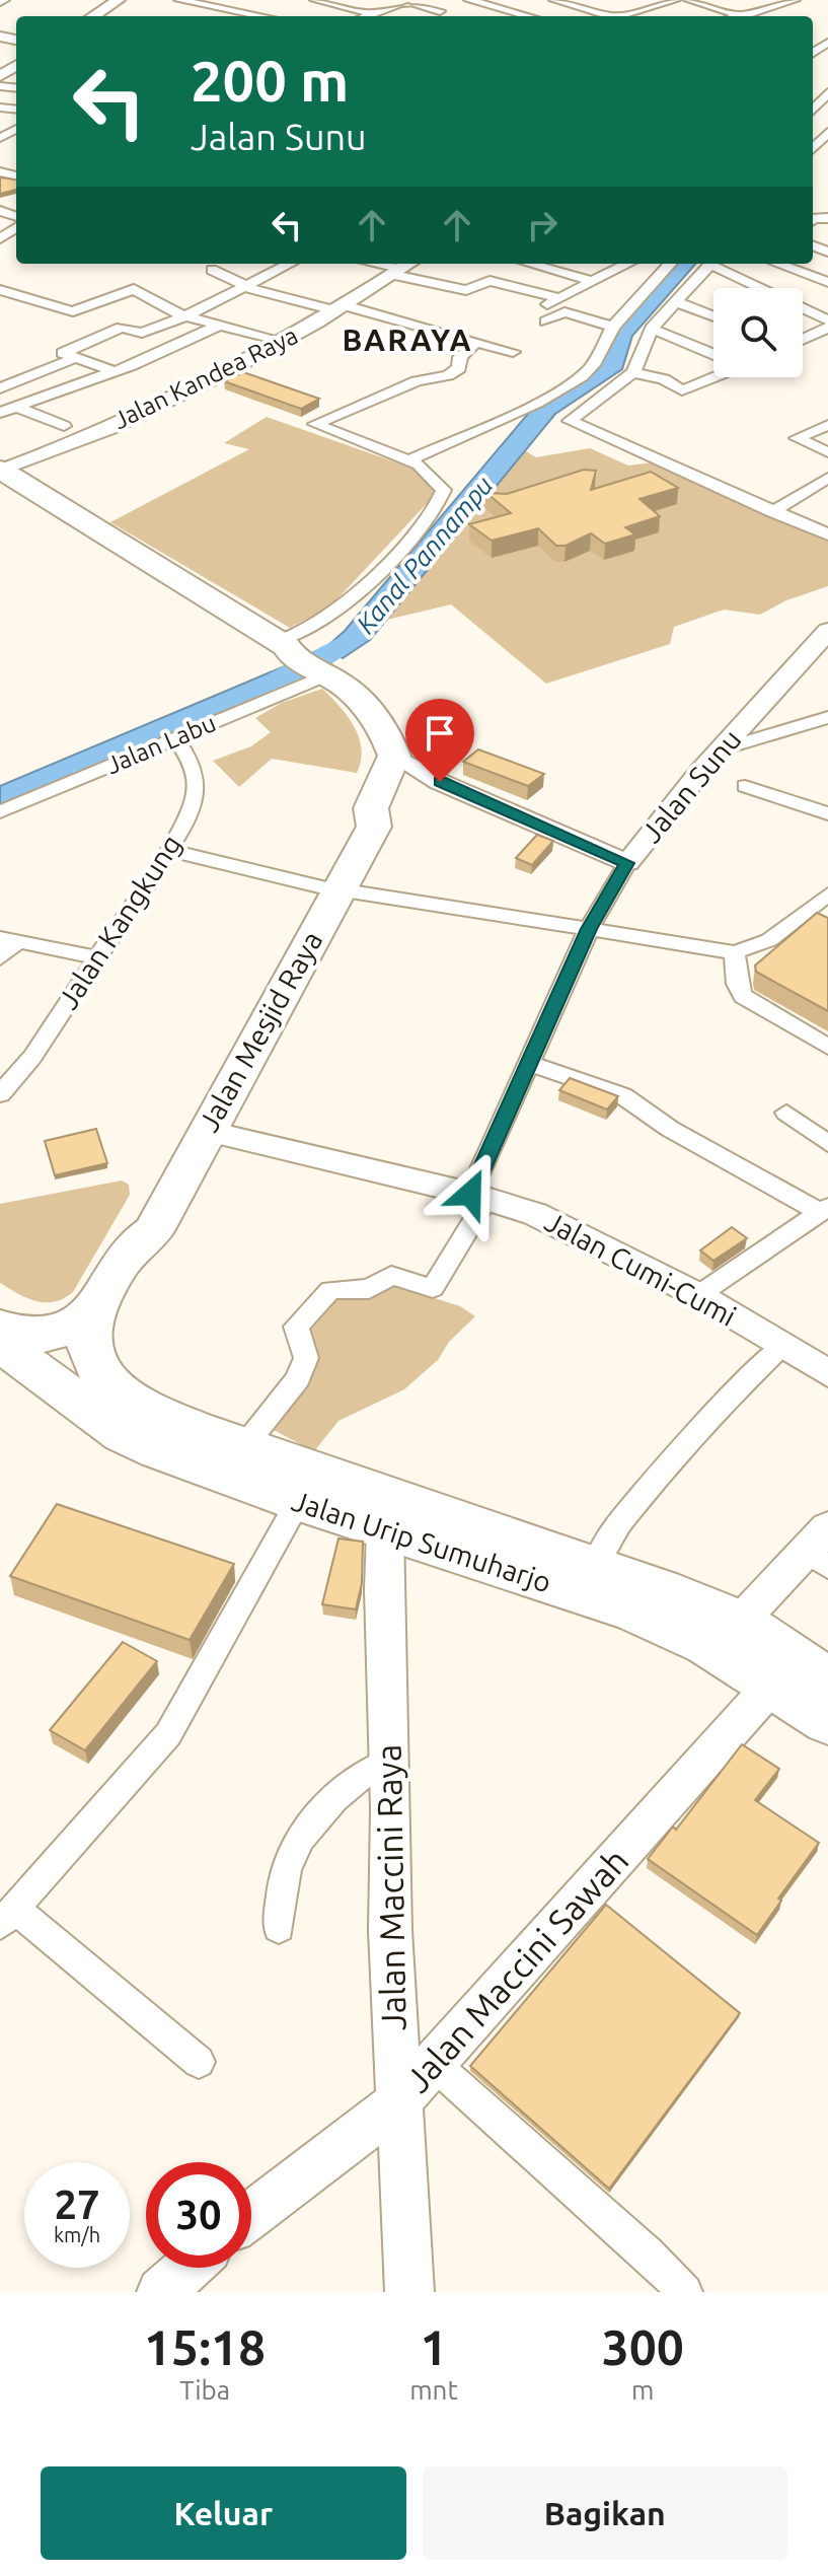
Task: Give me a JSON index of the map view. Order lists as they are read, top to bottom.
{
  "streets": {
    "highway": ["Jalan Mesjid Raya", "Jalan Urip Sumuharjo"],
    "street": [
      "Jalan Kandea Raya",
      "Jalan Labu",
      "Jalan Sunu",
      "Jalan Kangkung",
      "Jalan Cumi-Cumi",
      "Jalan Maccini Raya",
      "Jalan Maccini Sawah"
    ]
  },
  "crossings": [
    ["Jalan Labu", "Jalan Kangkung"],
    ["Jalan Sunu", "Jalan Mesjid Raya"],
    ["Jalan Mesjid Raya", "Jalan Cumi-Cumi"],
    ["Jalan Mesjid Raya", "Jalan Urip Sumuharjo"],
    ["Jalan Urip Sumuharjo", "Jalan Maccini Raya"],
    ["Jalan Urip Sumuharjo", "Jalan Maccini Sawah"],
    ["Jalan Maccini Raya", "Jalan Maccini Sawah"]
  ],
  "districts": ["BARAYA"],
  "water": ["Kanal Pannampu"],
  "page": {
    "turn": ["200 m", "Jalan Sunu"],
    "speed": "27 km/h",
    "limit": "30",
    "eta": [
      "15:18",
      "Tiba",
      "1",
      "mnt",
      "300",
      "m"
    ],
    "buttons": ["Keluar", "Bagikan"]
  }
}
